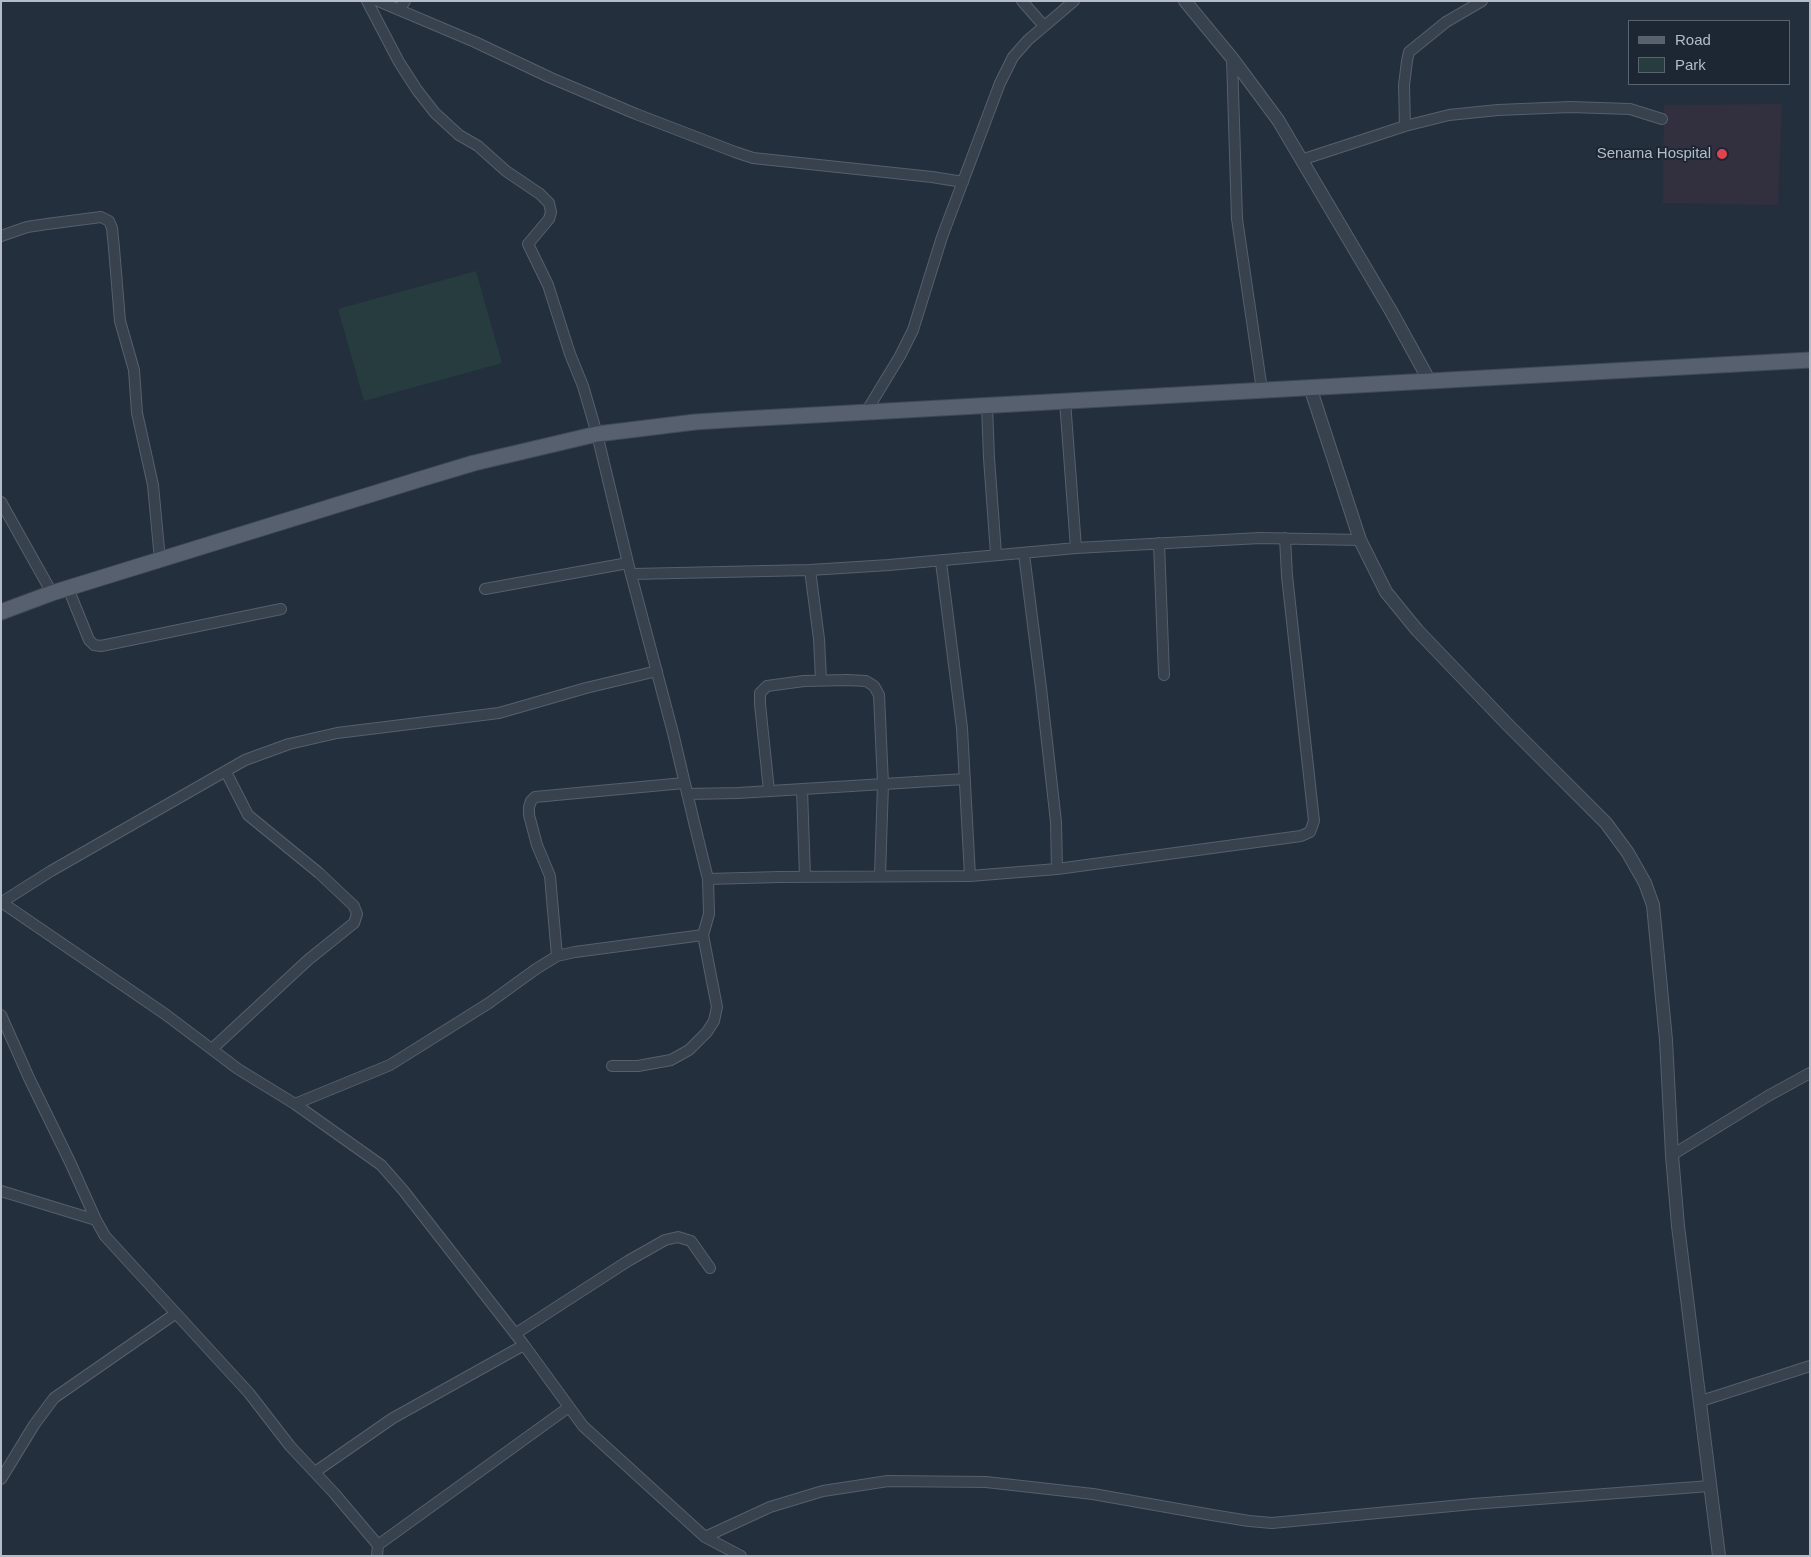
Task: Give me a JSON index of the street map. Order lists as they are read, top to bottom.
{
  "places": ["Senama Hospital"],
  "legend": ["Road", "Park"]
}
